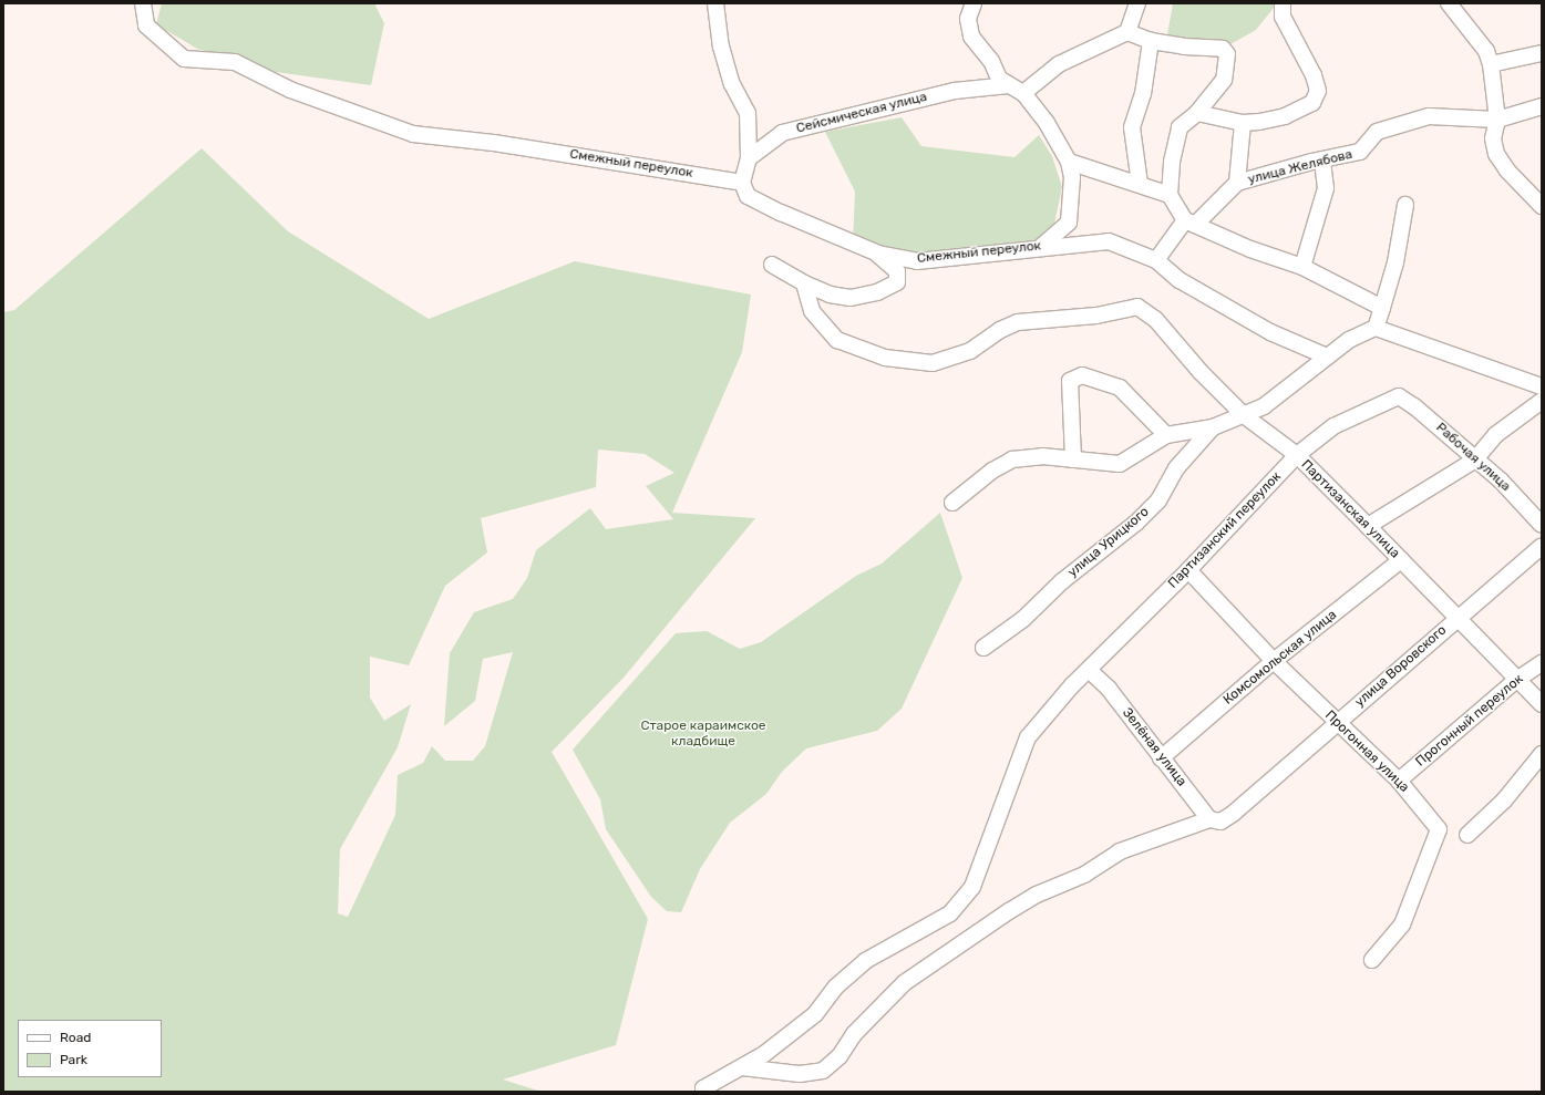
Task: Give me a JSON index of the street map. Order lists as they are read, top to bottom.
{
  "streets": {
    "street": [
      "Сейсмическая улица",
      "Смежный переулок",
      "улица Желябова",
      "Рабочая улица",
      "Партизанская улица",
      "Партизанский переулок",
      "улица Урицкого",
      "Комсомольская улица",
      "улица Воровского",
      "Прогонный переулок",
      "Зелёная улица",
      "Прогонная улица"
    ]
  },
  "crossings": [
    ["Смежный переулок", "улица Урицкого"],
    ["Рабочая улица", "Партизанский переулок"],
    ["Партизанская улица", "Партизанский переулок"],
    ["Партизанская улица", "улица Урицкого"],
    ["Партизанская улица", "Комсомольская улица"],
    ["Партизанская улица", "улица Воровского"],
    ["Партизанская улица", "Прогонный переулок"],
    ["Партизанский переулок", "улица Воровского"],
    ["Партизанский переулок", "Зелёная улица"],
    ["Партизанский переулок", "Прогонная улица"],
    ["Комсомольская улица", "Зелёная улица"],
    ["Комсомольская улица", "Прогонная улица"],
    ["улица Воровского", "Зелёная улица"],
    ["улица Воровского", "Прогонная улица"],
    ["Прогонный переулок", "Прогонная улица"]
  ],
  "parks": ["Старое караимское кладбище"],
  "legend": ["Road", "Park"]
}
